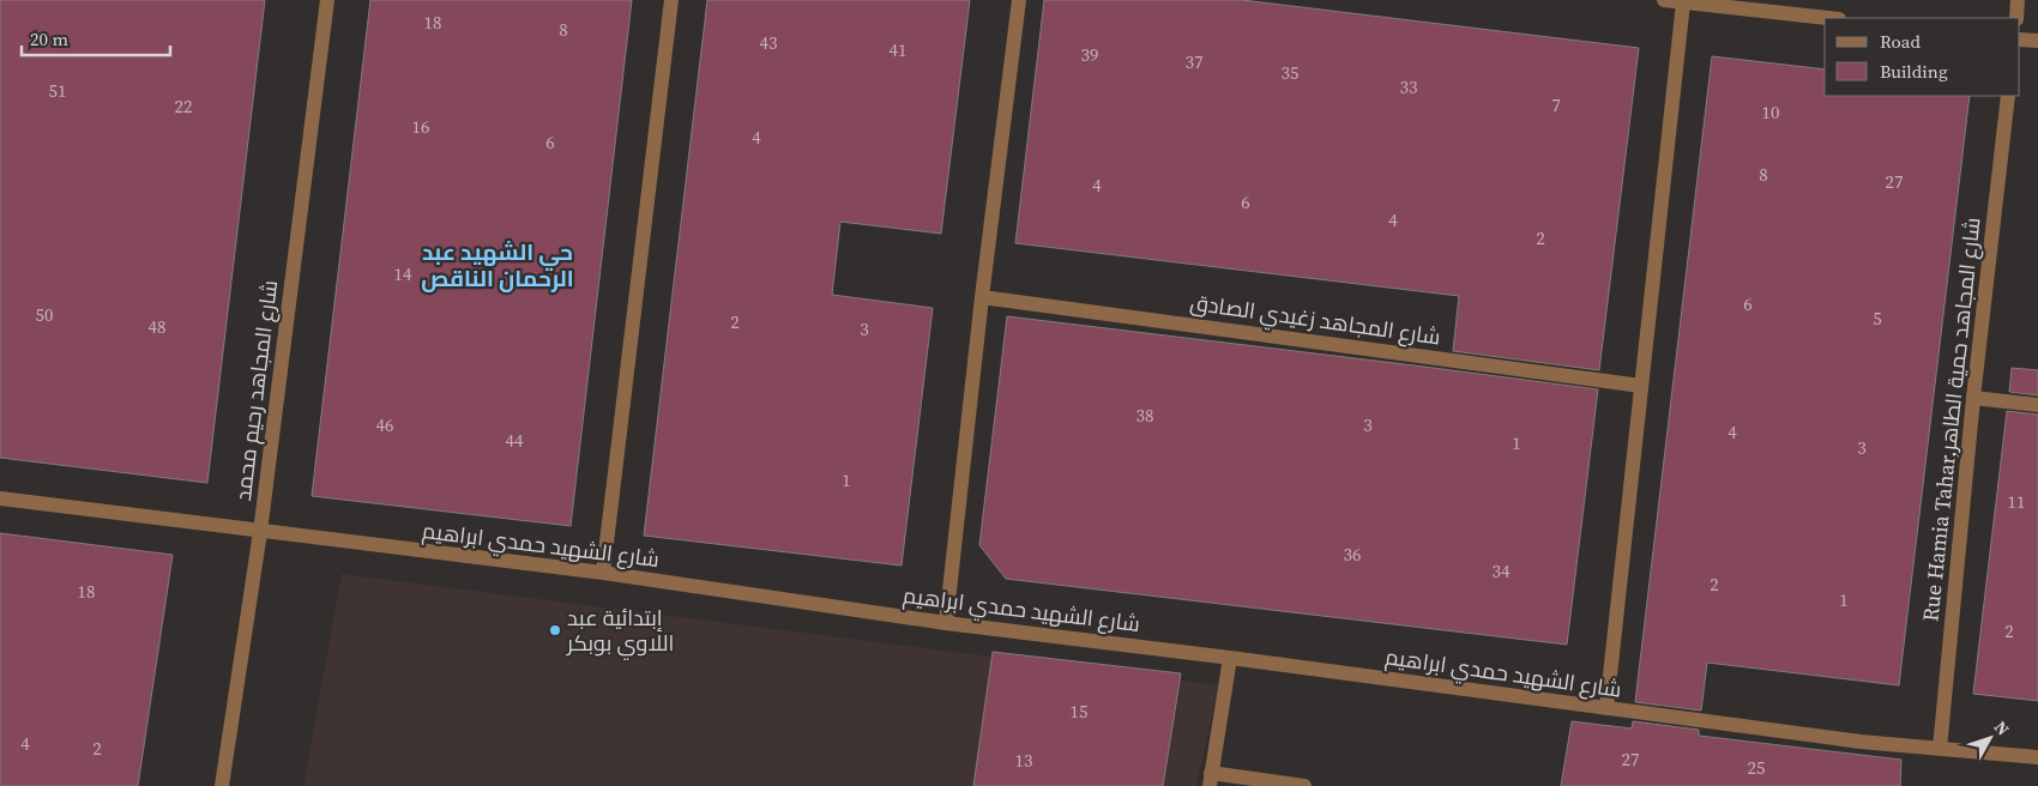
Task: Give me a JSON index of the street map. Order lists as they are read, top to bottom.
{
  "streets": {
    "street": [
      "شارع المجاهد زغيدي الصادق",
      "شارع المجاهد رحيم محمد",
      "Rue Hamia Tahar,شارع المجاهد حمية الطاهر",
      "شارع الشهيد حمدي ابراهيم"
    ]
  },
  "crossings": [
    ["شارع المجاهد رحيم محمد", "شارع الشهيد حمدي ابراهيم"],
    ["Rue Hamia Tahar,شارع المجاهد حمية الطاهر", "شارع الشهيد حمدي ابراهيم"]
  ],
  "districts": ["حي الشهيد عبد الرحمان الناقص"],
  "places": ["إبتدائية عبد اللاوي بوبكر"],
  "house_numbers": [
    "18",
    "8",
    "43",
    "41",
    "39",
    "37",
    "35",
    "33",
    "51",
    "7",
    "22",
    "10",
    "16",
    "4",
    "6",
    "8",
    "27",
    "4",
    "6",
    "4",
    "2",
    "14",
    "6",
    "50",
    "5",
    "2",
    "48",
    "3",
    "38",
    "46",
    "3",
    "4",
    "44",
    "1",
    "3",
    "1",
    "11",
    "36",
    "34",
    "2",
    "18",
    "1",
    "2",
    "15",
    "4",
    "2",
    "27",
    "13",
    "25"
  ],
  "legend": ["Road", "Building"],
  "scale_bar": "20 m",
  "north": "top right"
}
